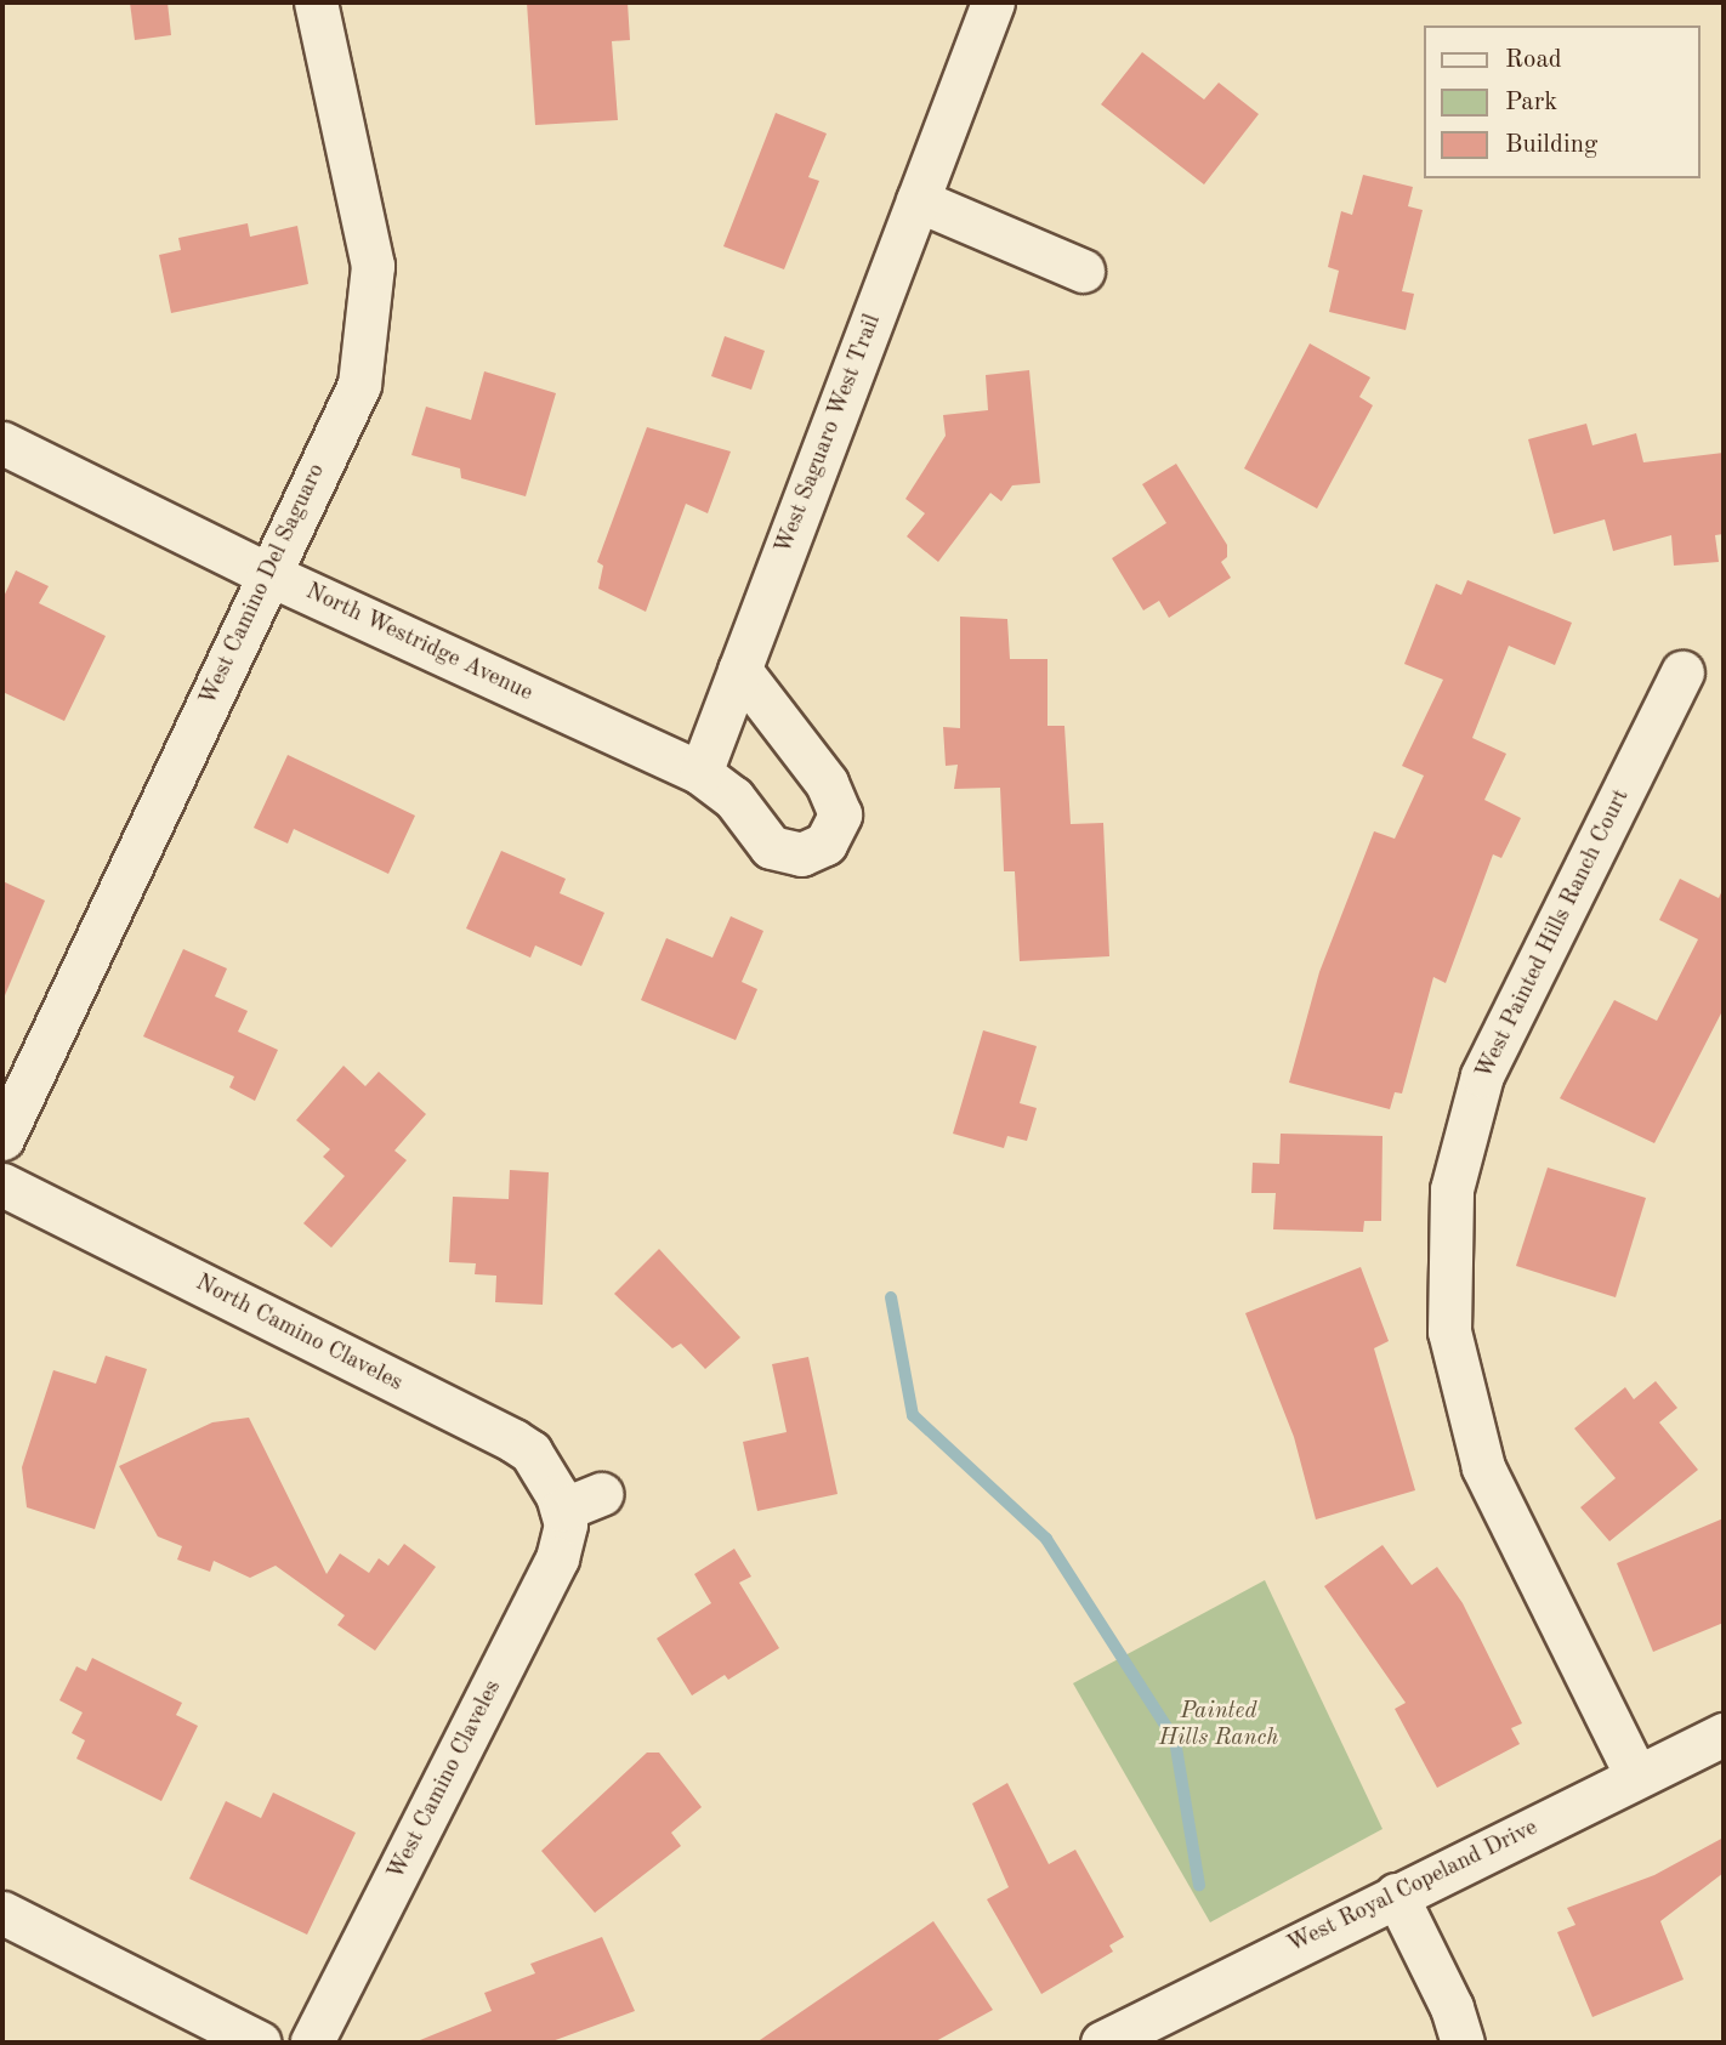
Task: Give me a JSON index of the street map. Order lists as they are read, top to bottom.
{
  "streets": {
    "street": [
      "West Saguaro West Trail",
      "West Camino Del Saguaro",
      "North Westridge Avenue",
      "West Painted Hills Ranch Court",
      "North Camino Claveles",
      "West Camino Claveles",
      "West Royal Copeland Drive"
    ]
  },
  "crossings": [
    ["West Saguaro West Trail", "North Westridge Avenue"],
    ["West Camino Del Saguaro", "North Westridge Avenue"],
    ["West Painted Hills Ranch Court", "West Royal Copeland Drive"],
    ["North Camino Claveles", "West Camino Claveles"]
  ],
  "parks": ["Painted Hills Ranch"],
  "legend": ["Road", "Park", "Building"]
}
